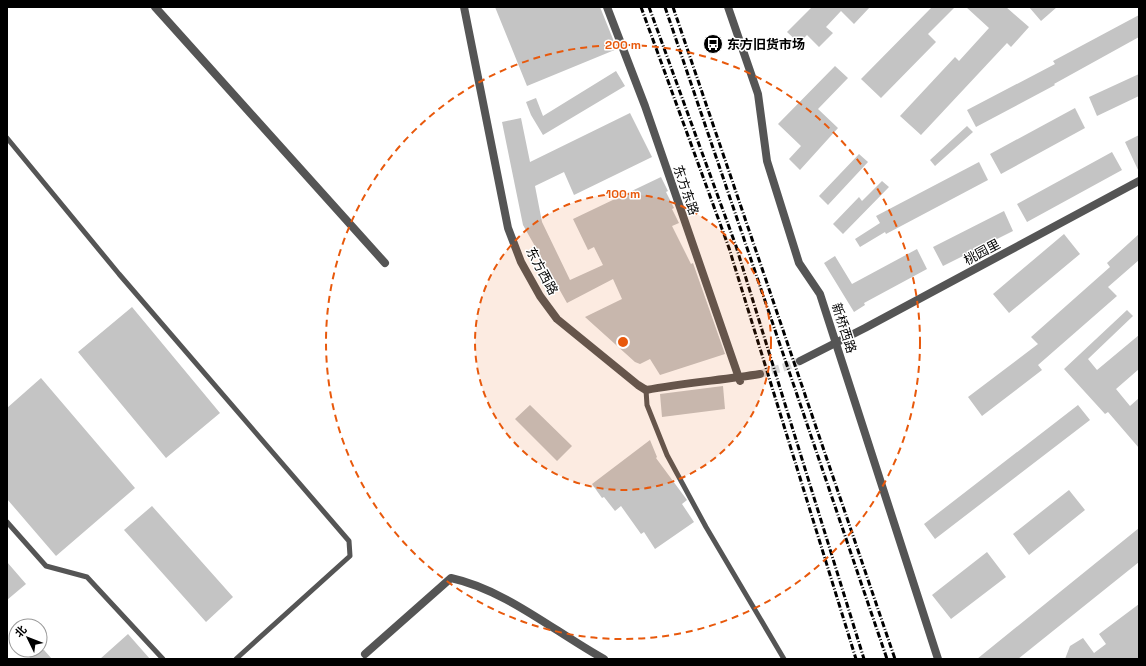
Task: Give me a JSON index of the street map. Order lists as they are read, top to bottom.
{
  "streets": {
    "street": [
      "东方东路",
      "桃园里",
      "东方西路",
      "新桥西路"
    ]
  },
  "crossings": [
    ["桃园里", "新桥西路"]
  ],
  "places": {
    "bus stop": ["东方旧货市场"]
  },
  "north": "top left",
  "rings": ["200 m", "100 m"]
}
